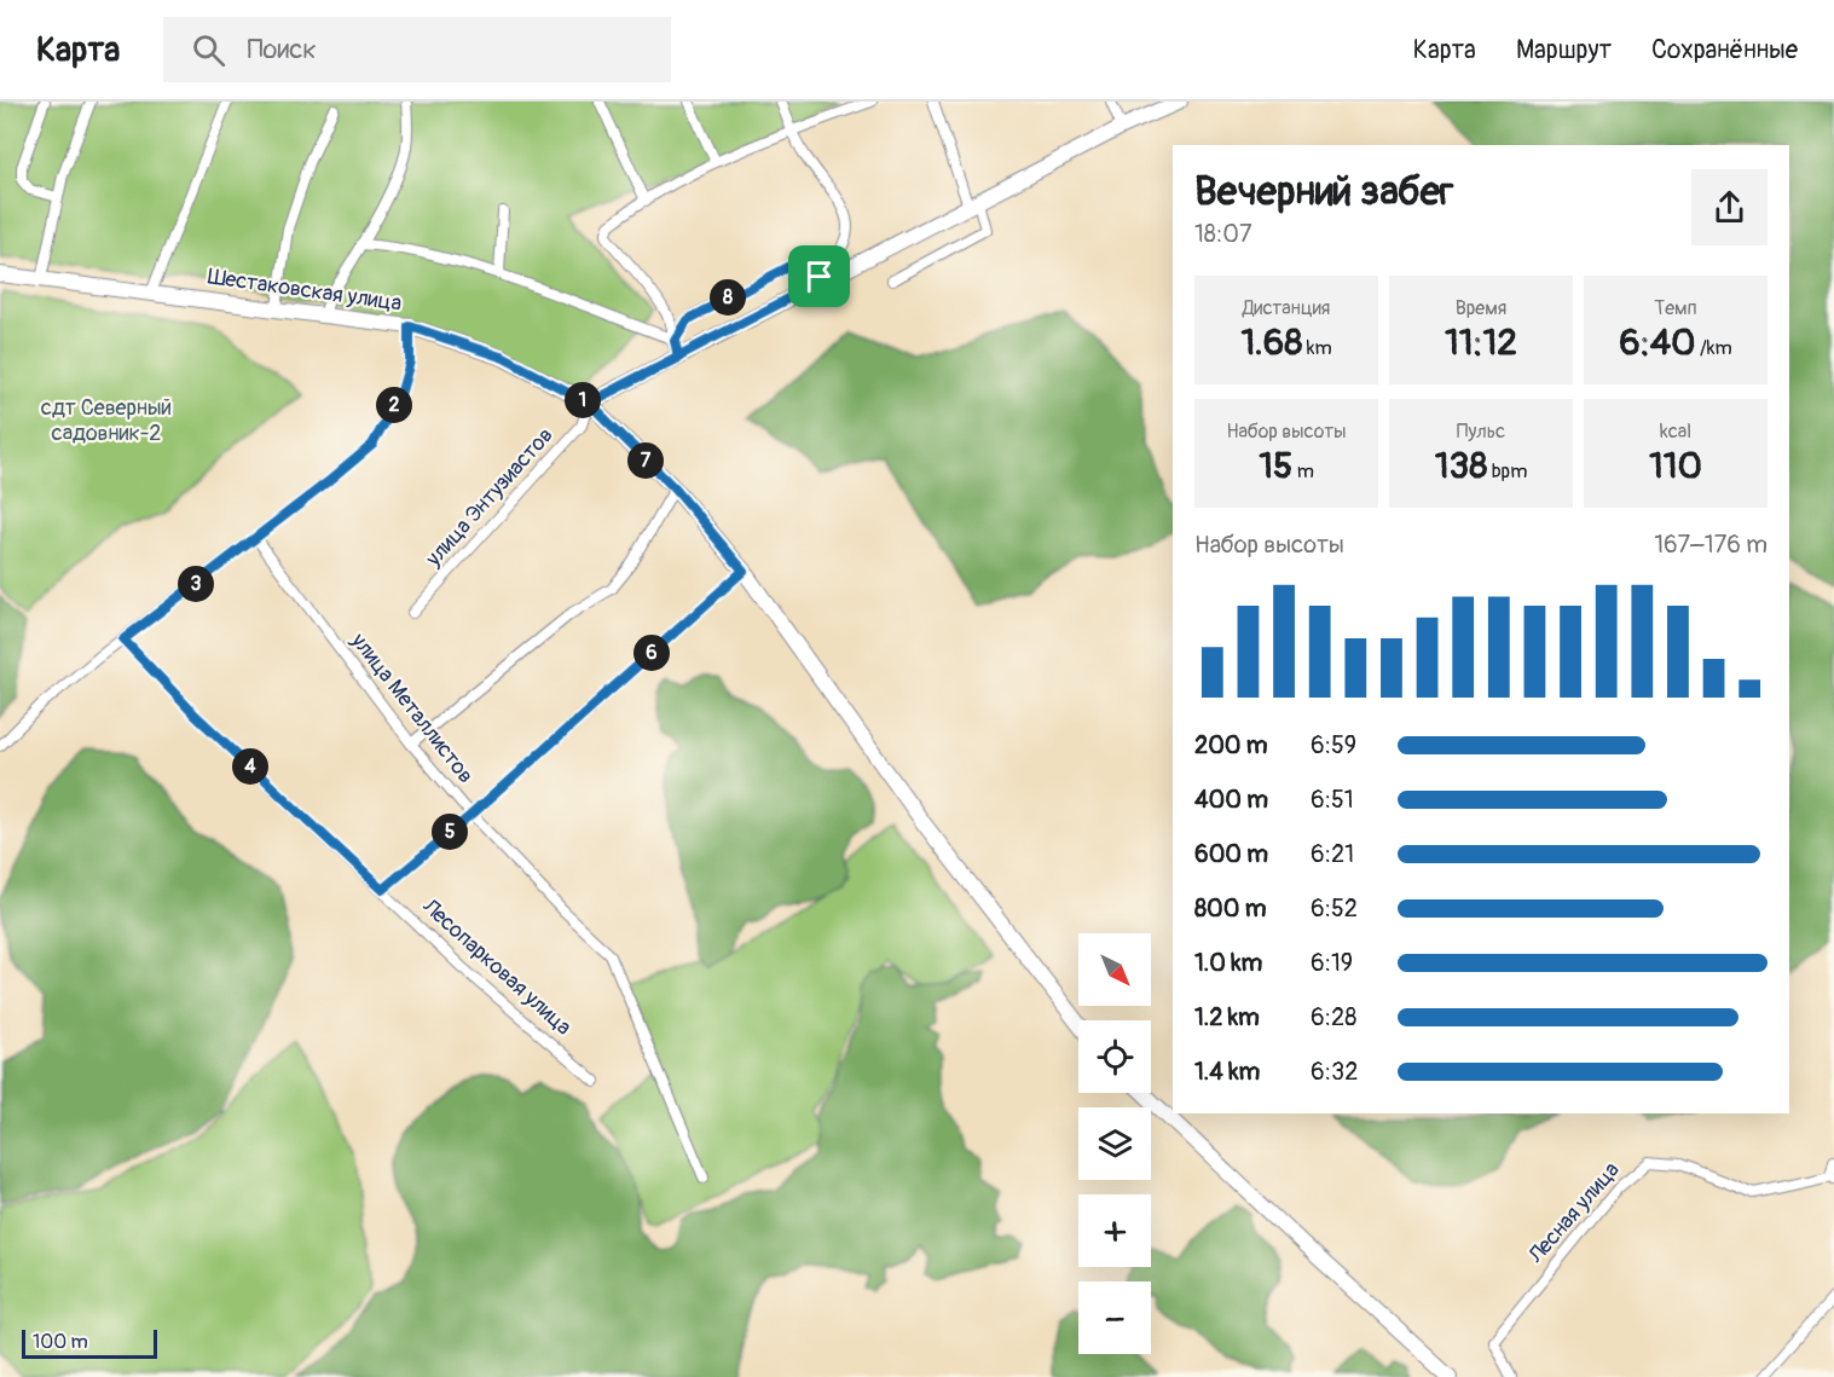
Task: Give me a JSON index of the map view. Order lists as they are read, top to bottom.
{
  "streets": {
    "main road": ["Шестаковская улица"],
    "street": [
      "улица Энтузиастов",
      "улица Металлистов",
      "Лесопарковая улица",
      "Лесная улица"
    ]
  },
  "crossings": [
    ["Шестаковская улица", "улица Энтузиастов"]
  ],
  "parks": ["сдт Северный садовник-2"],
  "scale_bar": "100 m",
  "north": "bottom right",
  "page": {
    "header": "Карта",
    "search": "Поиск",
    "nav": ["Карта", "Маршрут", "Сохранённые"],
    "heading": ["Вечерний забег", "18:07"],
    "stats": [
      ["Дистанция", "1.68 km"],
      ["Время", "11:12"],
      ["Темп", "6:40 /km"],
      ["Набор высоты", "15 m"],
      ["Пульс", "138 bpm"],
      ["kcal", "110"]
    ],
    "pins": [
      "8",
      "1",
      "2",
      "7",
      "3",
      "6",
      "4",
      "5"
    ],
    "chart": ["Набор высоты", "167–176 m"],
    "list": [
      {
        "name": "200 m",
        "note": "6:59"
      },
      {
        "name": "400 m",
        "note": "6:51"
      },
      {
        "name": "600 m",
        "note": "6:21"
      },
      {
        "name": "800 m",
        "note": "6:52"
      },
      {
        "name": "1.0 km",
        "note": "6:19"
      },
      {
        "name": "1.2 km",
        "note": "6:28"
      },
      {
        "name": "1.4 km",
        "note": "6:32"
      }
    ],
    "map_buttons": ["+", "−"],
    "scale": "100 m"
  }
}
